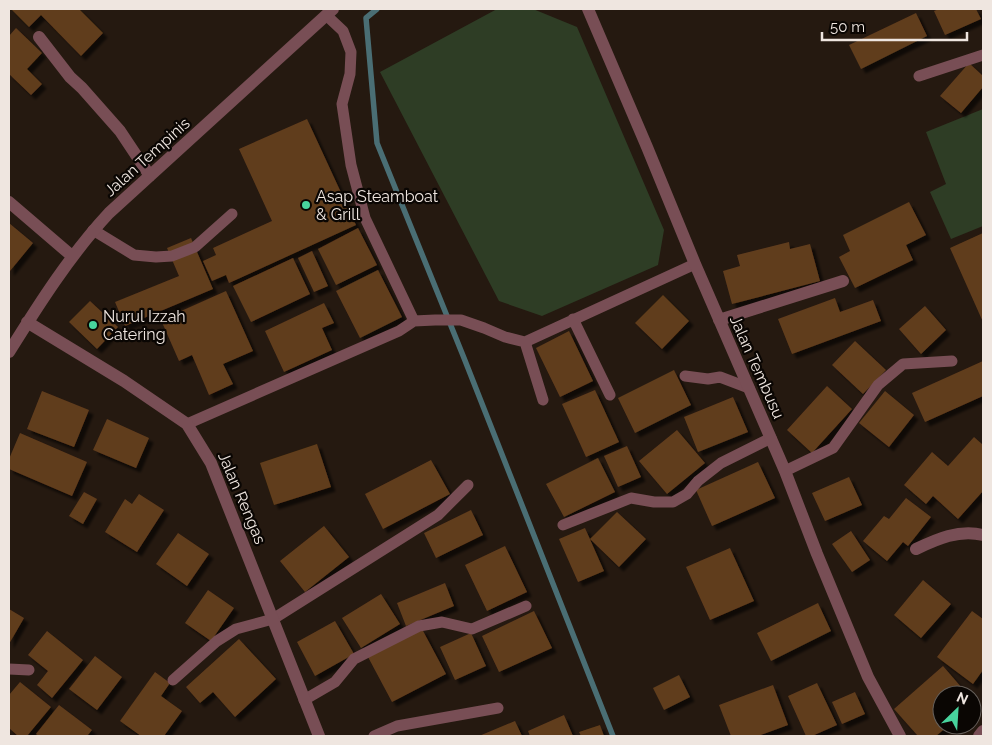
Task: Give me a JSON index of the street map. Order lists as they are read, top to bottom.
{
  "streets": {
    "street": ["Jalan Tempinis", "Jalan Tembusu", "Jalan Rengas"]
  },
  "crossings": [
    ["Jalan Tempinis", "Jalan Rengas"]
  ],
  "places": ["Asap Steamboat & Grill", "Nurul Izzah Catering"],
  "scale_bar": "50 m",
  "north": "top right"
}
